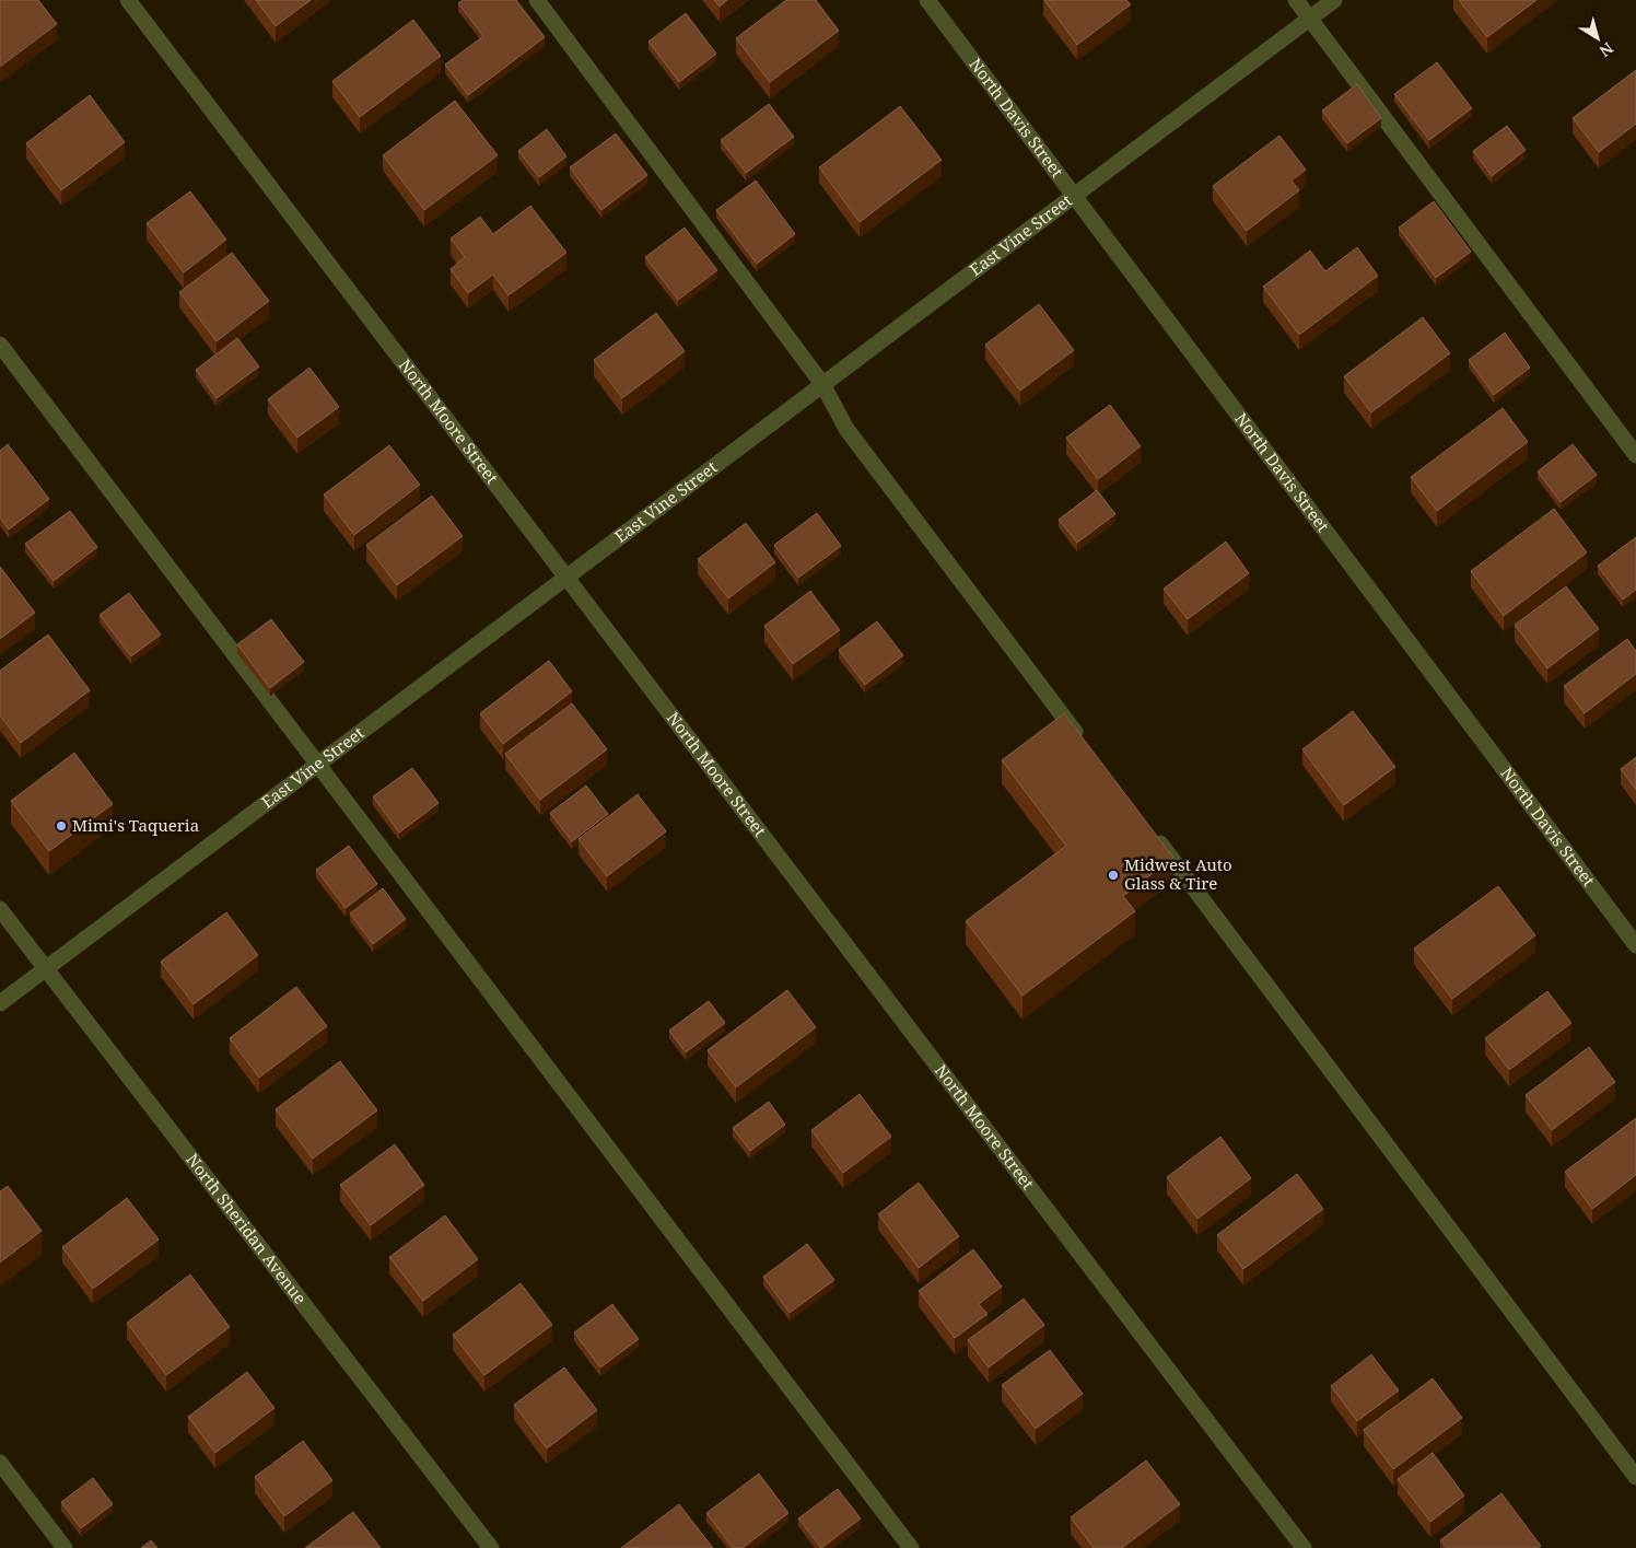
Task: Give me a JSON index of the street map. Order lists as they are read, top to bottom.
{
  "streets": {
    "street": [
      "North Davis Street",
      "East Vine Street",
      "North Moore Street",
      "North Sheridan Avenue"
    ]
  },
  "crossings": [
    ["North Davis Street", "East Vine Street"],
    ["East Vine Street", "North Moore Street"],
    ["East Vine Street", "North Sheridan Avenue"]
  ],
  "places": ["Mimi's Taqueria", "Midwest Auto Glass & Tire"],
  "north": "bottom right"
}
